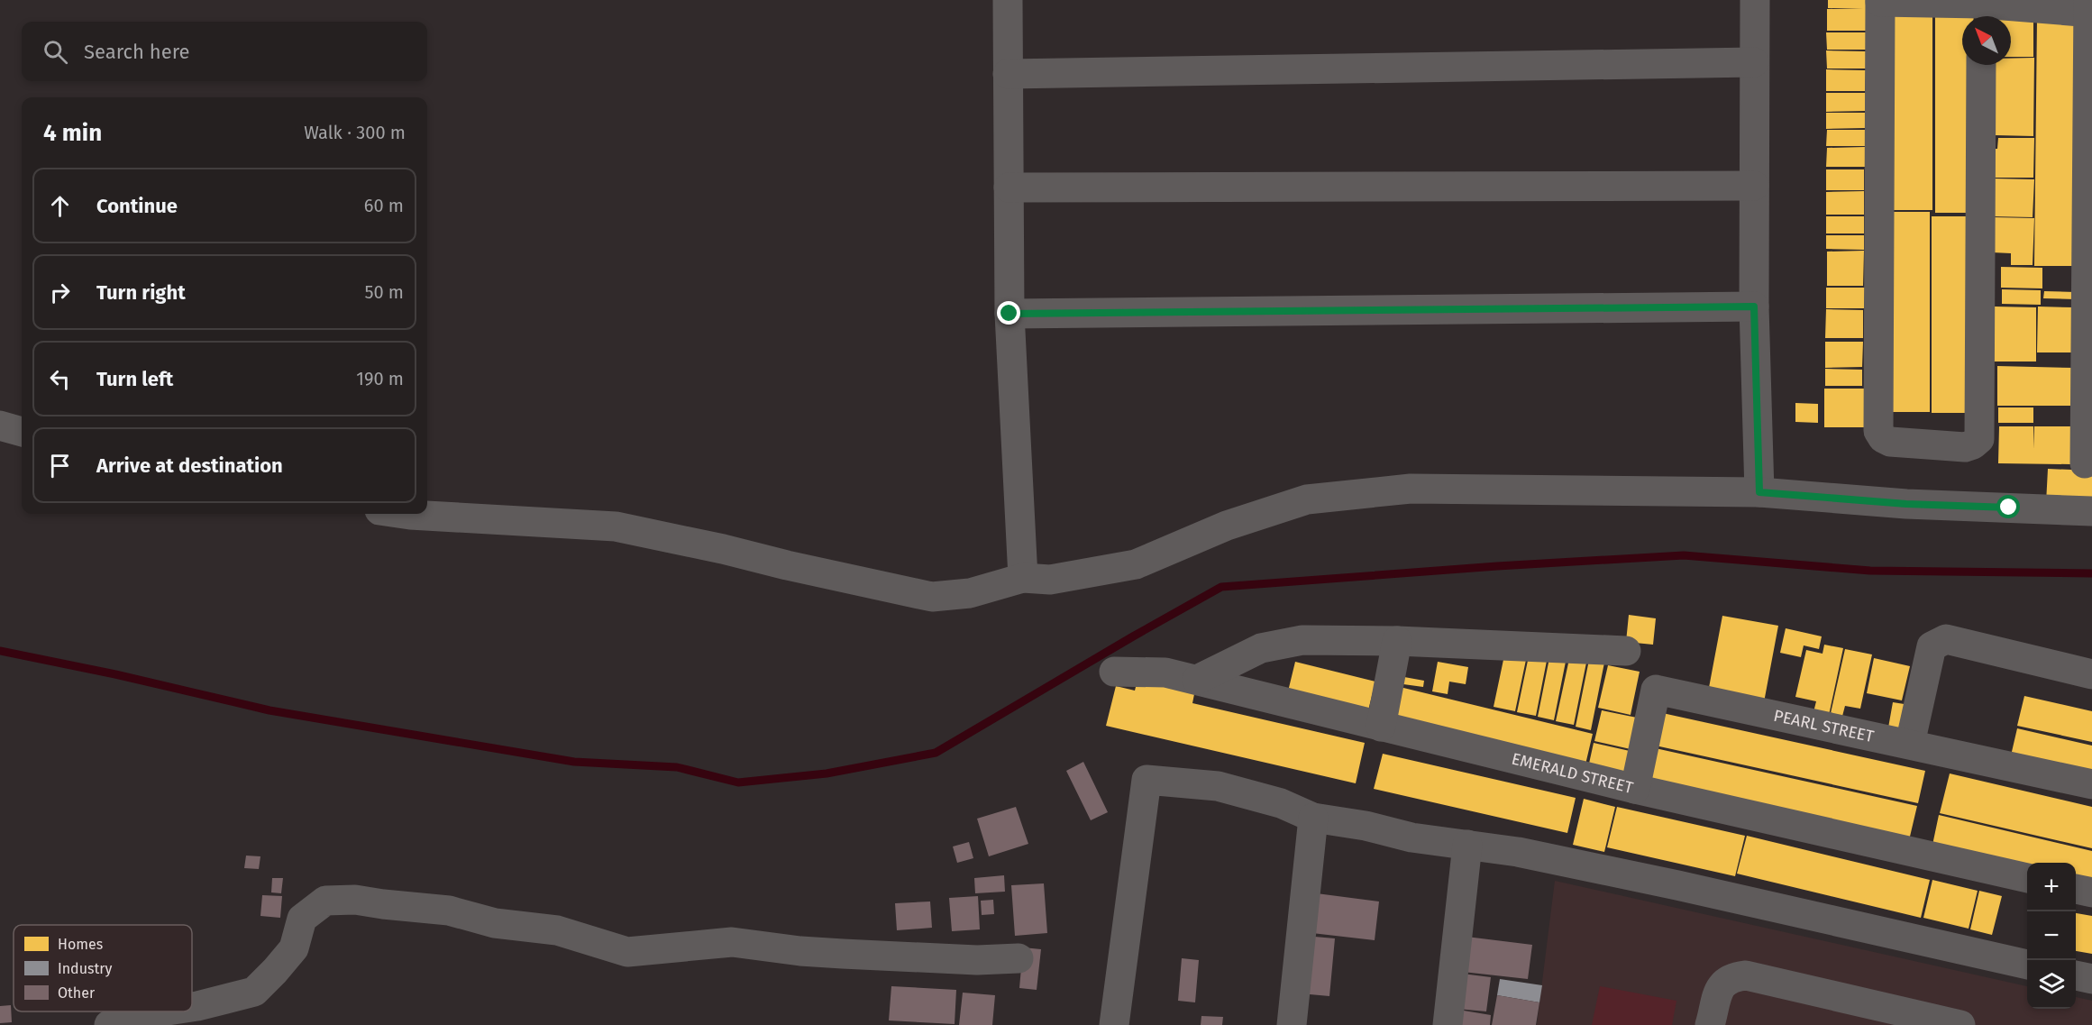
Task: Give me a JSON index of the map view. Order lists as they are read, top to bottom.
{
  "streets": {
    "street": ["PEARL STREET", "EMERALD STREET"]
  },
  "crossings": [
    ["PEARL STREET", "EMERALD STREET"]
  ],
  "legend": ["Homes", "Industry", "Other"],
  "north": "top left",
  "page": {
    "search": "Search here",
    "heading": ["4 min", "Walk · 300 m"],
    "list": [
      ["Continue", "60 m"],
      ["Turn right", "50 m"],
      ["Turn left", "190 m"],
      "Arrive at destination"
    ],
    "map_buttons": ["+", "−"]
  }
}
